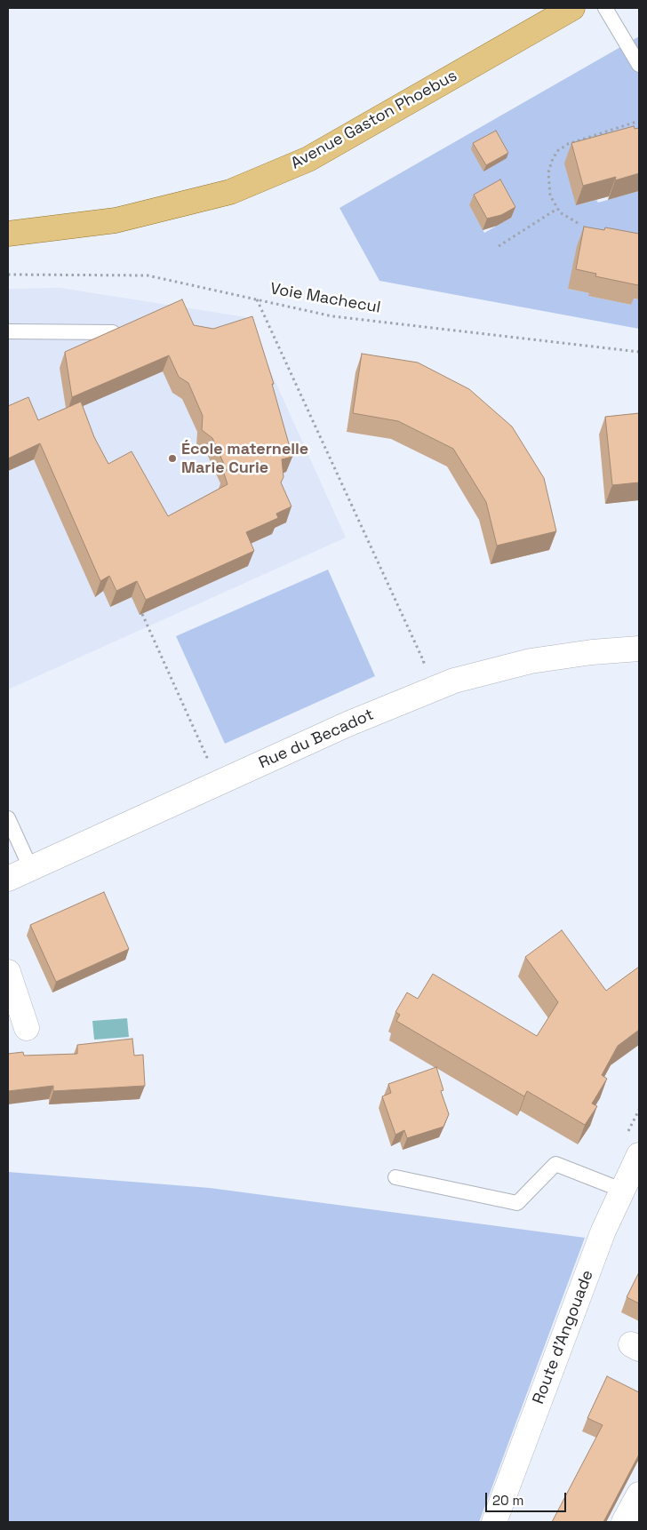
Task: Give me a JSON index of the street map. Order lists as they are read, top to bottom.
{
  "streets": {
    "main road": ["Avenue Gaston Phoebus"],
    "street": ["Rue du Becadot", "Route d'Angouade"],
    "path": ["Voie Machecul"]
  },
  "places": ["École maternelle Marie Curie"],
  "scale_bar": "20 m"
}
